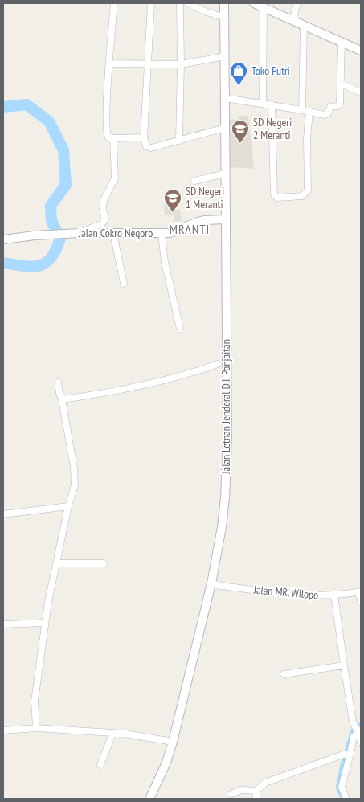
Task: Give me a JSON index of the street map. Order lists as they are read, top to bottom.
{
  "streets": {
    "street": ["Jalan Cokro Negoro", "Jalan Letnan Jenderal D.I. Panjaitan", "Jalan MR. Wilopo"]
  },
  "crossings": [
    ["Jalan Cokro Negoro", "Jalan Letnan Jenderal D.I. Panjaitan"],
    ["Jalan Letnan Jenderal D.I. Panjaitan", "Jalan MR. Wilopo"]
  ],
  "districts": ["MRANTI"],
  "places": {
    "shop": ["Toko Putri"],
    "school or university": ["SD Negeri 2 Meranti", "SD Negeri 1 Meranti"]
  }
}
